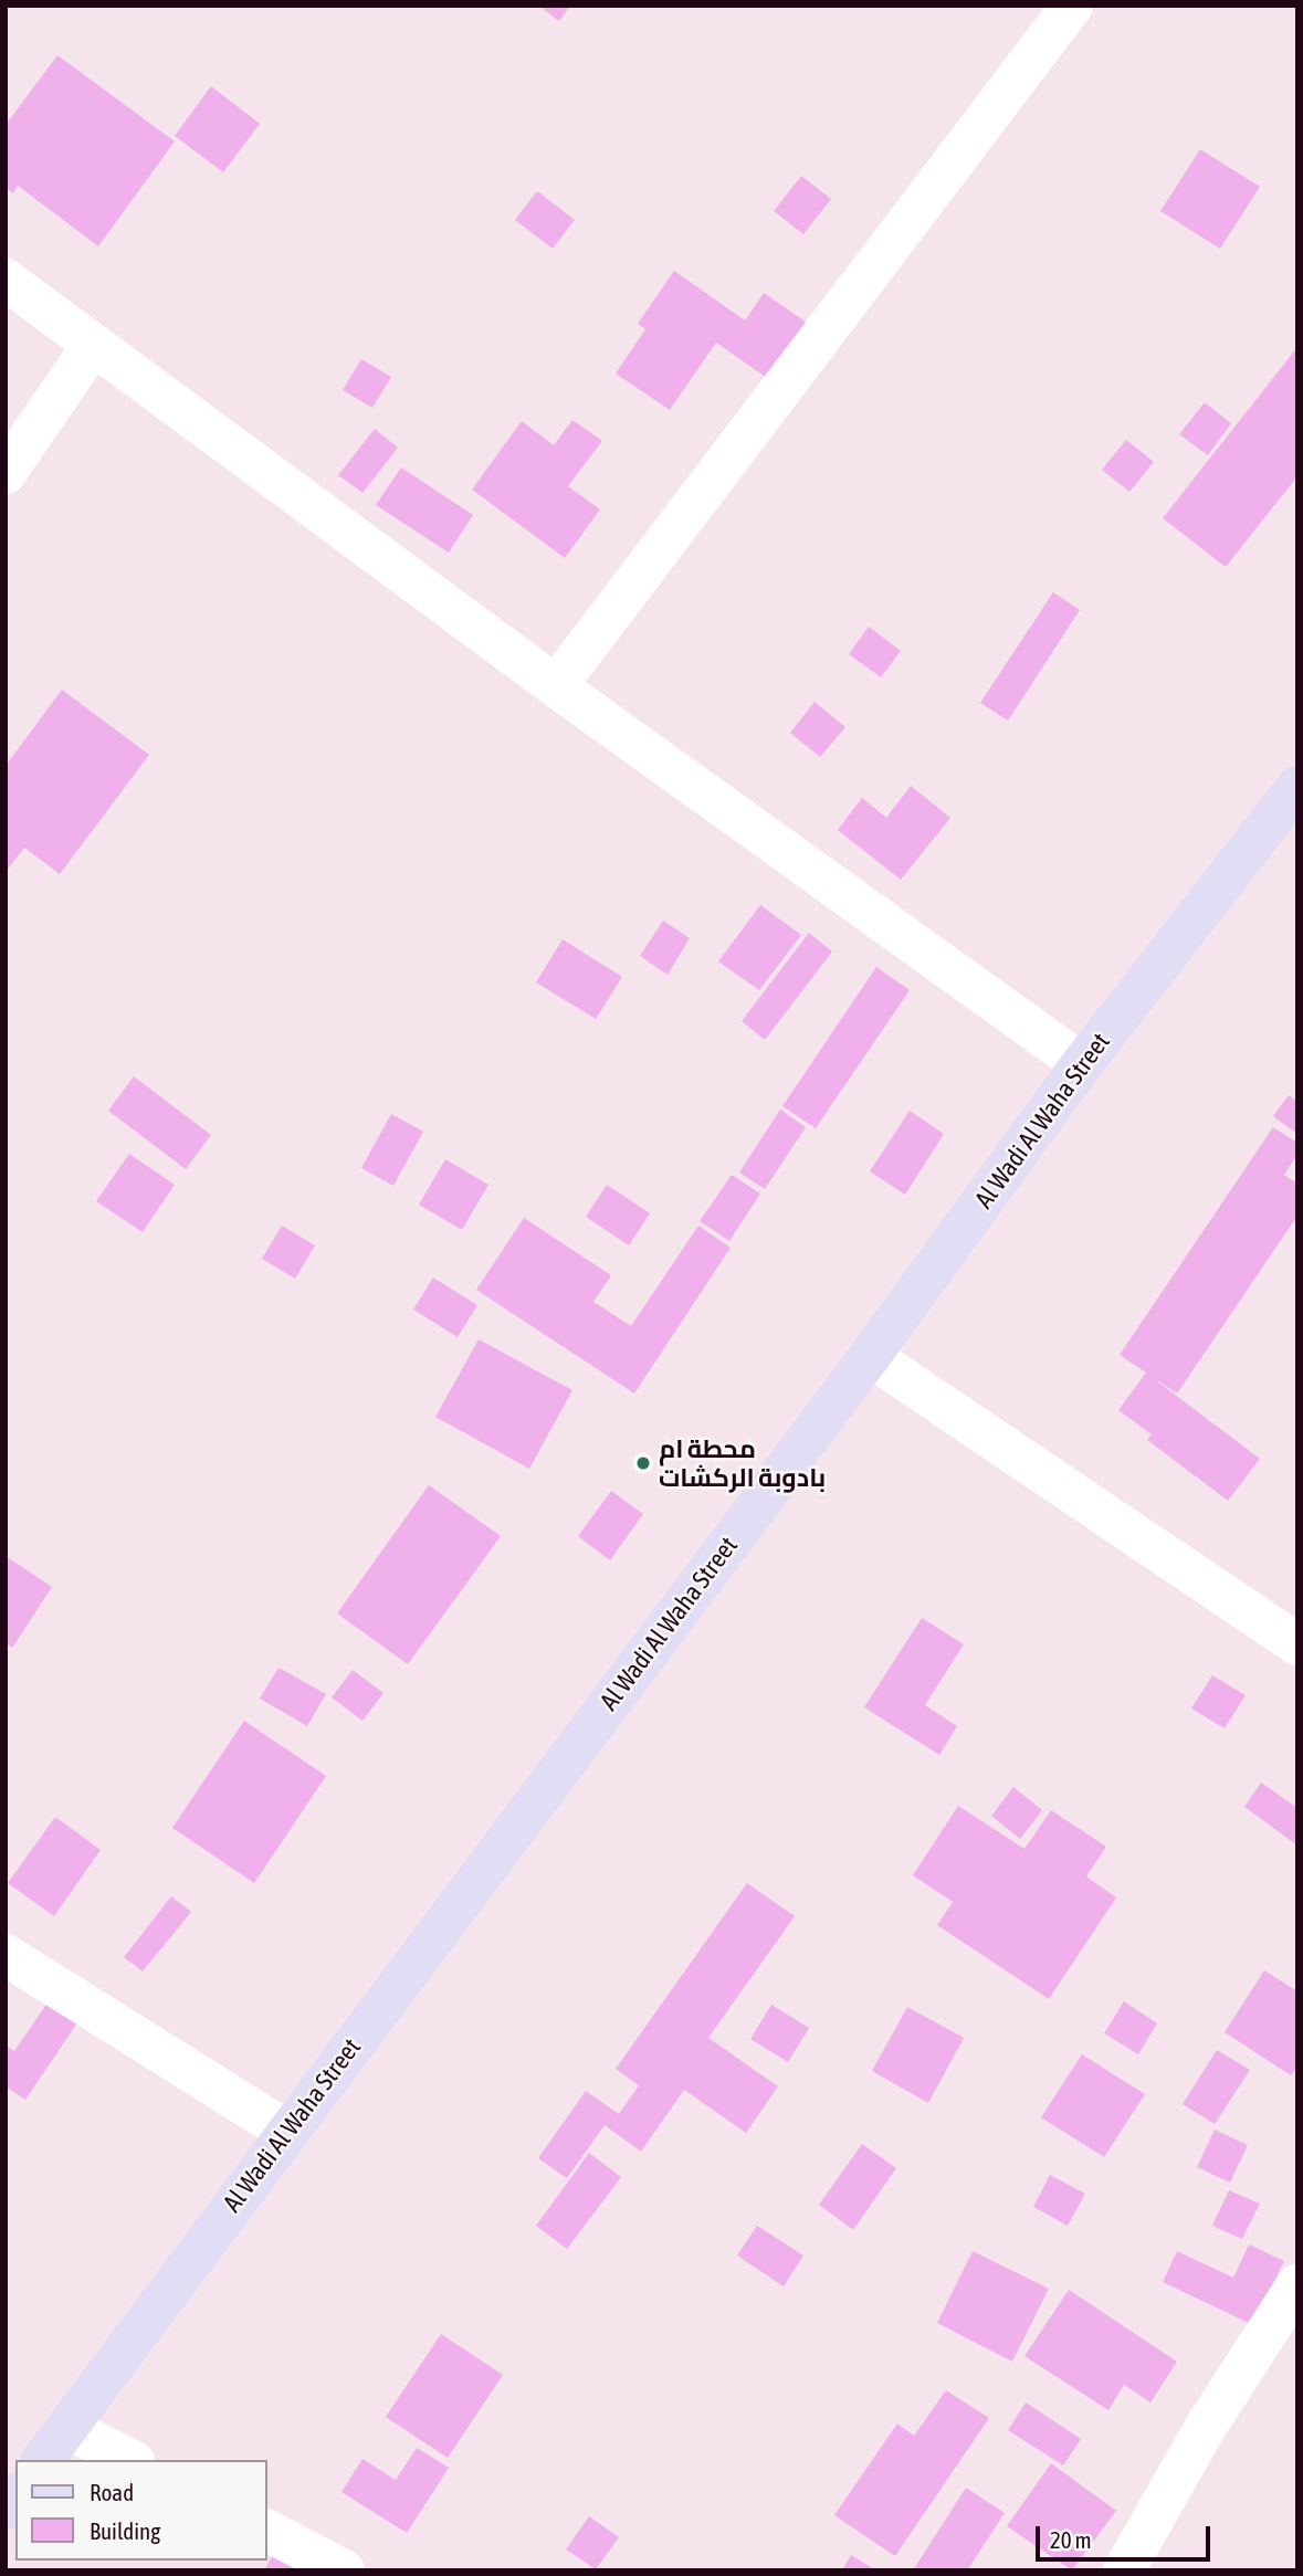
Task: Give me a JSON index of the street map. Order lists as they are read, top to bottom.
{
  "streets": {
    "main road": ["Al Wadi Al Waha Street"]
  },
  "places": ["محطة ام بادوبة الركشات"],
  "legend": ["Road", "Building"],
  "scale_bar": "20 m"
}
